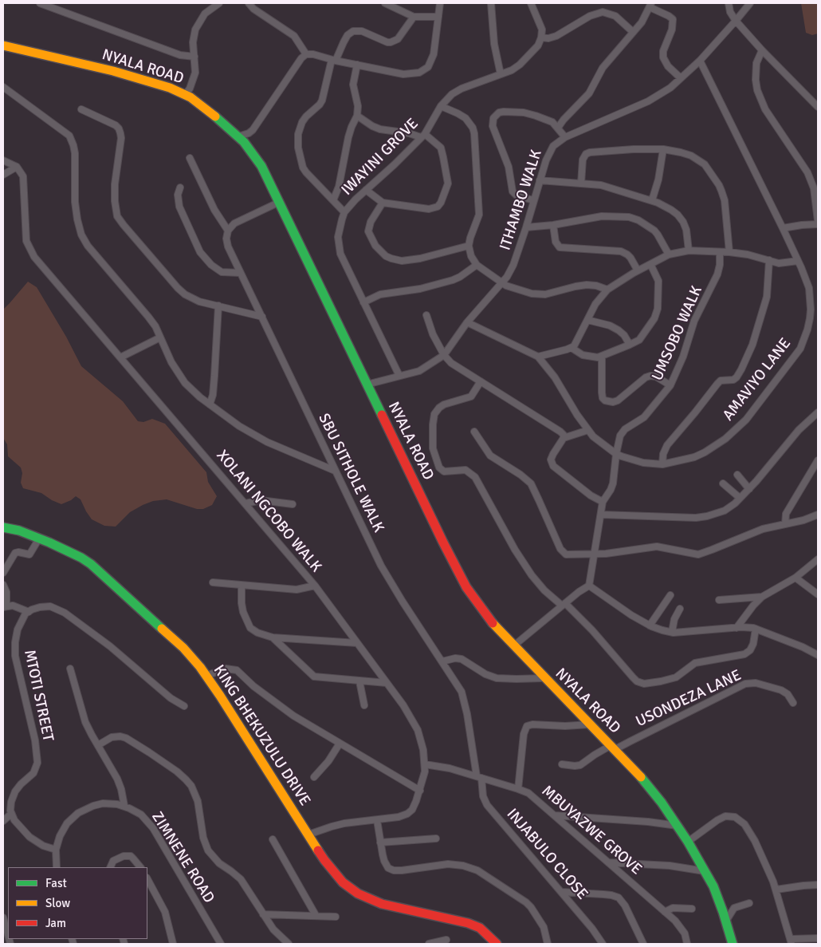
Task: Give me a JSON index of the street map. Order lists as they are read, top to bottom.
{
  "streets": {
    "street": [
      "NYALA ROAD",
      "IWAYINI GROVE",
      "ITHAMBO WALK",
      "UMSOBO WALK",
      "AMAVIYO LANE",
      "SBU SITHOLE WALK",
      "XOLANI NGCOBO WALK",
      "MTOTI STREET",
      "USONDEZA LANE",
      "KING BHEKUZULU DRIVE",
      "MBUYAZWE GROVE",
      "INJABULO CLOSE",
      "ZIMNENE ROAD"
    ]
  },
  "crossings": [
    ["NYALA ROAD", "ITHAMBO WALK"],
    ["NYALA ROAD", "USONDEZA LANE"],
    ["IWAYINI GROVE", "ITHAMBO WALK"],
    ["ITHAMBO WALK", "AMAVIYO LANE"],
    ["UMSOBO WALK", "AMAVIYO LANE"],
    ["SBU SITHOLE WALK", "MBUYAZWE GROVE"],
    ["SBU SITHOLE WALK", "INJABULO CLOSE"],
    ["XOLANI NGCOBO WALK", "KING BHEKUZULU DRIVE"],
    ["XOLANI NGCOBO WALK", "MBUYAZWE GROVE"],
    ["MBUYAZWE GROVE", "INJABULO CLOSE"]
  ],
  "legend": ["Fast", "Slow", "Jam"]
}
